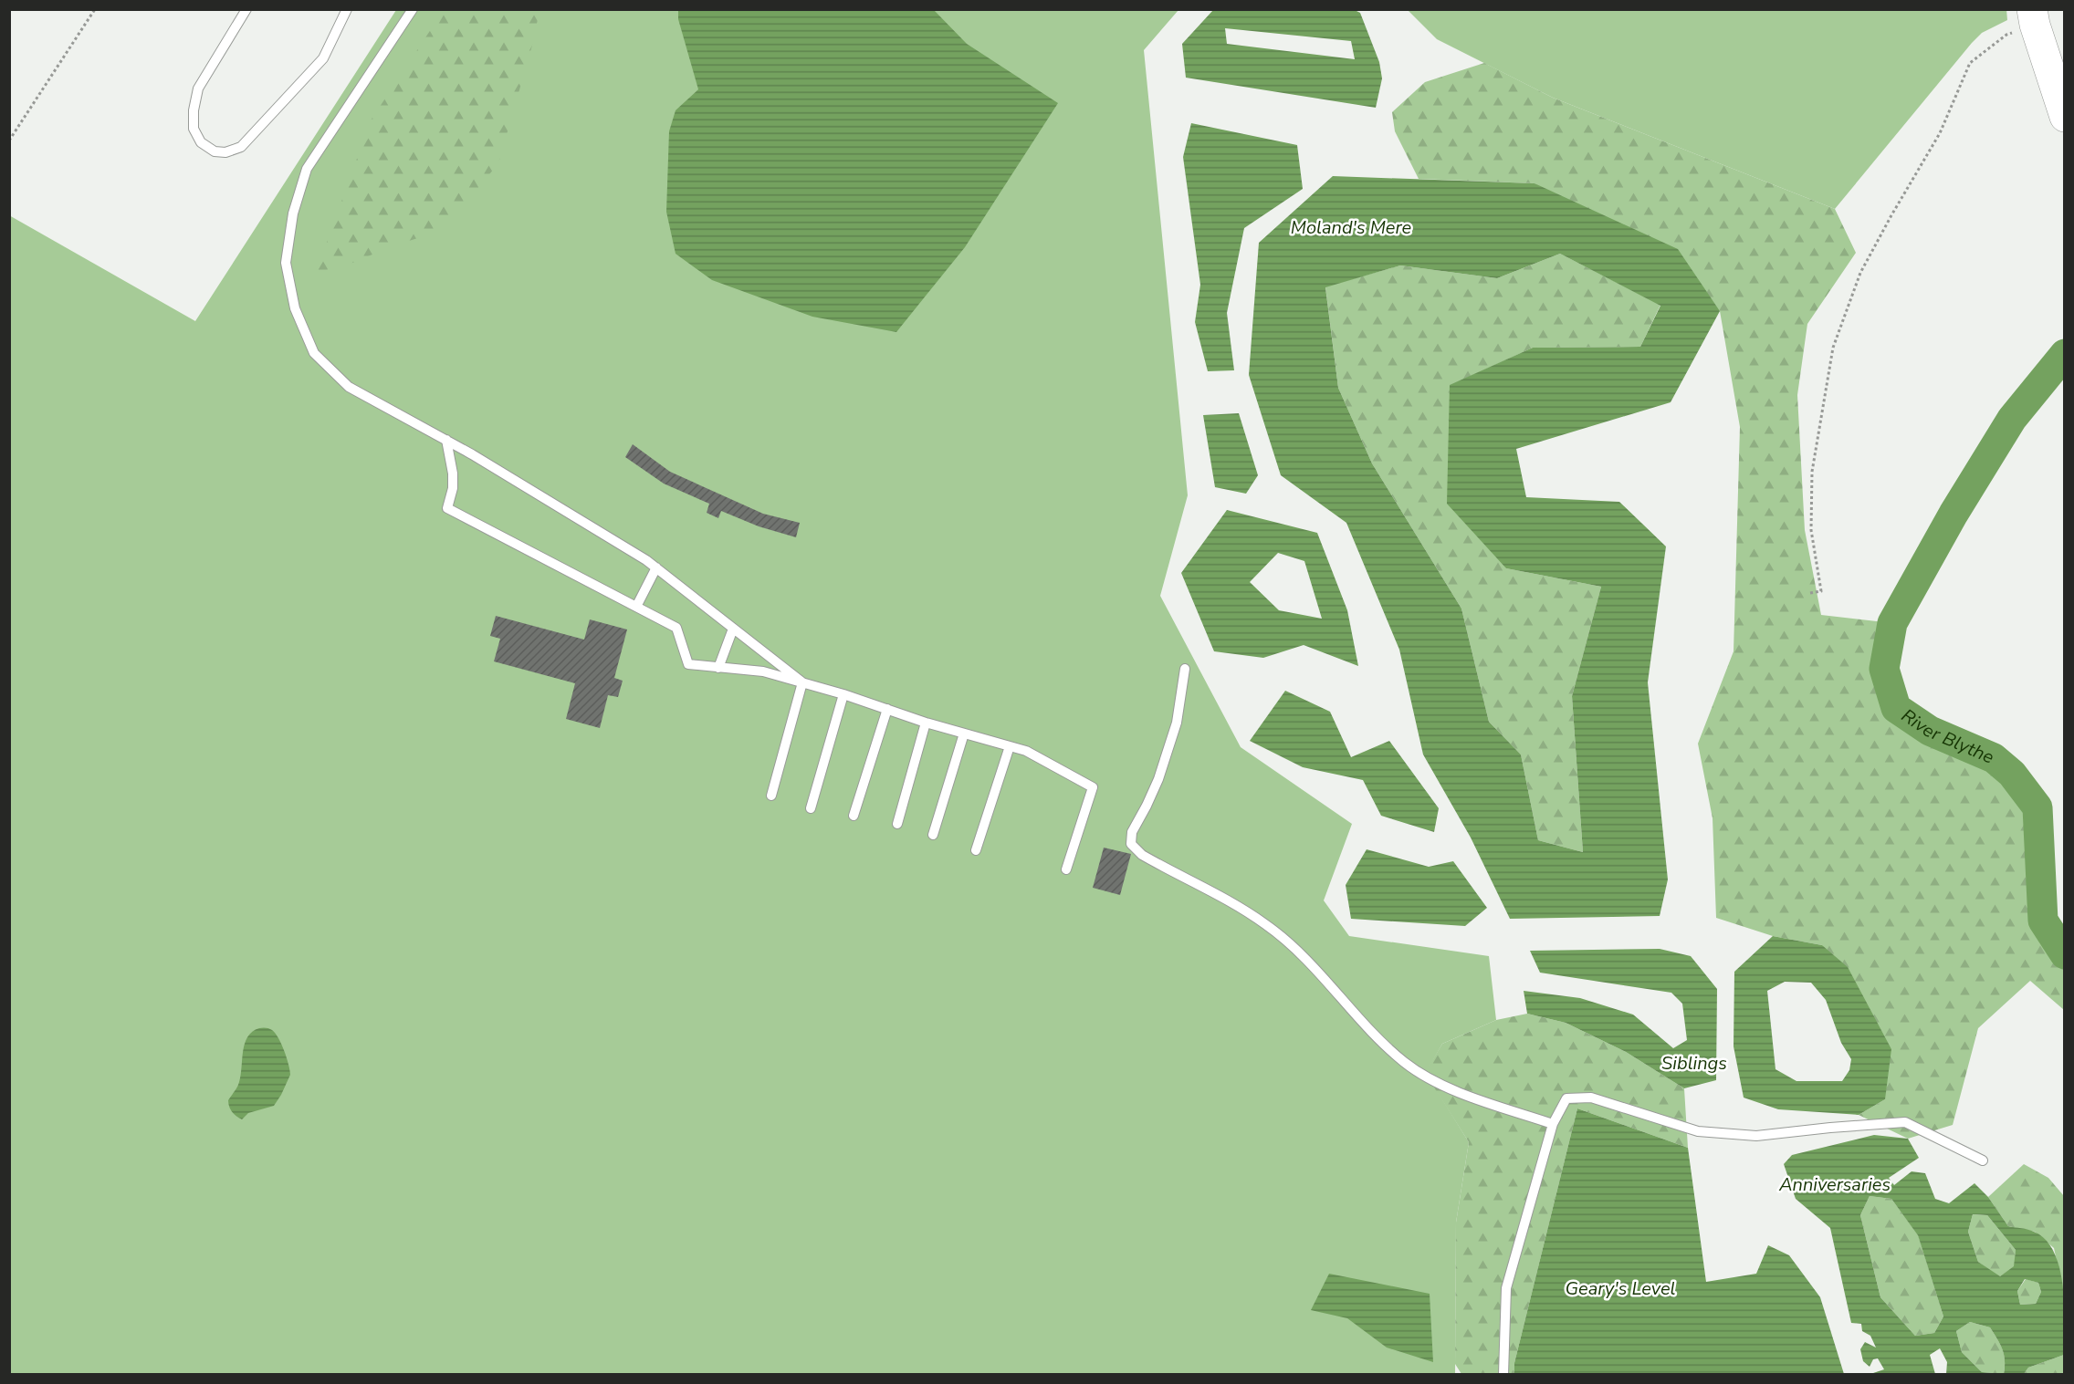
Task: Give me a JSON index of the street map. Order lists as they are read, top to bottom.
{
  "water": [
    "Moland's Mere",
    "River Blythe",
    "Siblings",
    "Anniversaries",
    "Geary's Level"
  ]
}
